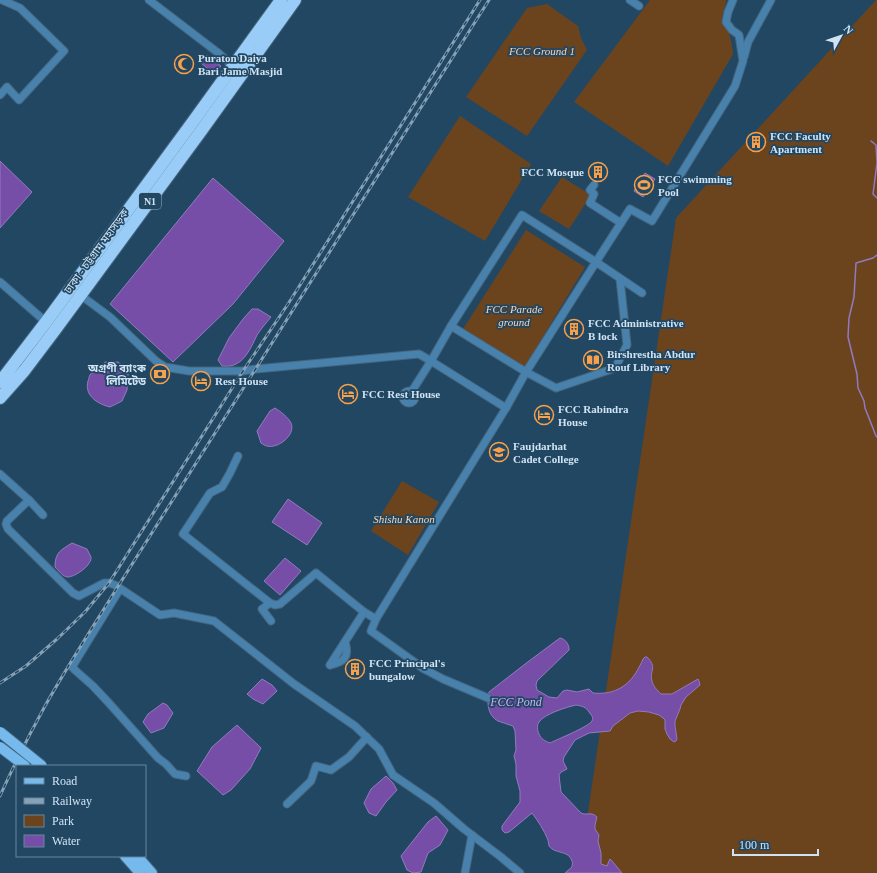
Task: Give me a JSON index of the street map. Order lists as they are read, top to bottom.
{
  "streets": {
    "highway": ["N1", "ঢাকা - চট্টগ্রাম মহাসড়ক"]
  },
  "water": ["FCC Pond"],
  "parks": ["FCC Ground 1", "FCC Parade ground", "Shishu Kanon"],
  "places": {
    "mosque": ["Puraton Daiya Bari Jame Masjid"],
    "building": [
      "FCC Faculty Apartment",
      "FCC Mosque",
      "FCC Administrative B lock",
      "FCC Principal's bungalow"
    ],
    "sports": ["FCC swimming Pool"],
    "library": ["Birshrestha Abdur Rouf Library"],
    "bank": ["অগ্রণী ব্যাংক লিমিটেড"],
    "hotel": ["Rest House", "FCC Rest House", "FCC Rabindra House"],
    "school or university": ["Faujdarhat Cadet College"]
  },
  "legend": [
    "Road",
    "Railway",
    "Park",
    "Water"
  ],
  "scale_bar": "100 m",
  "north": "top right"
}
